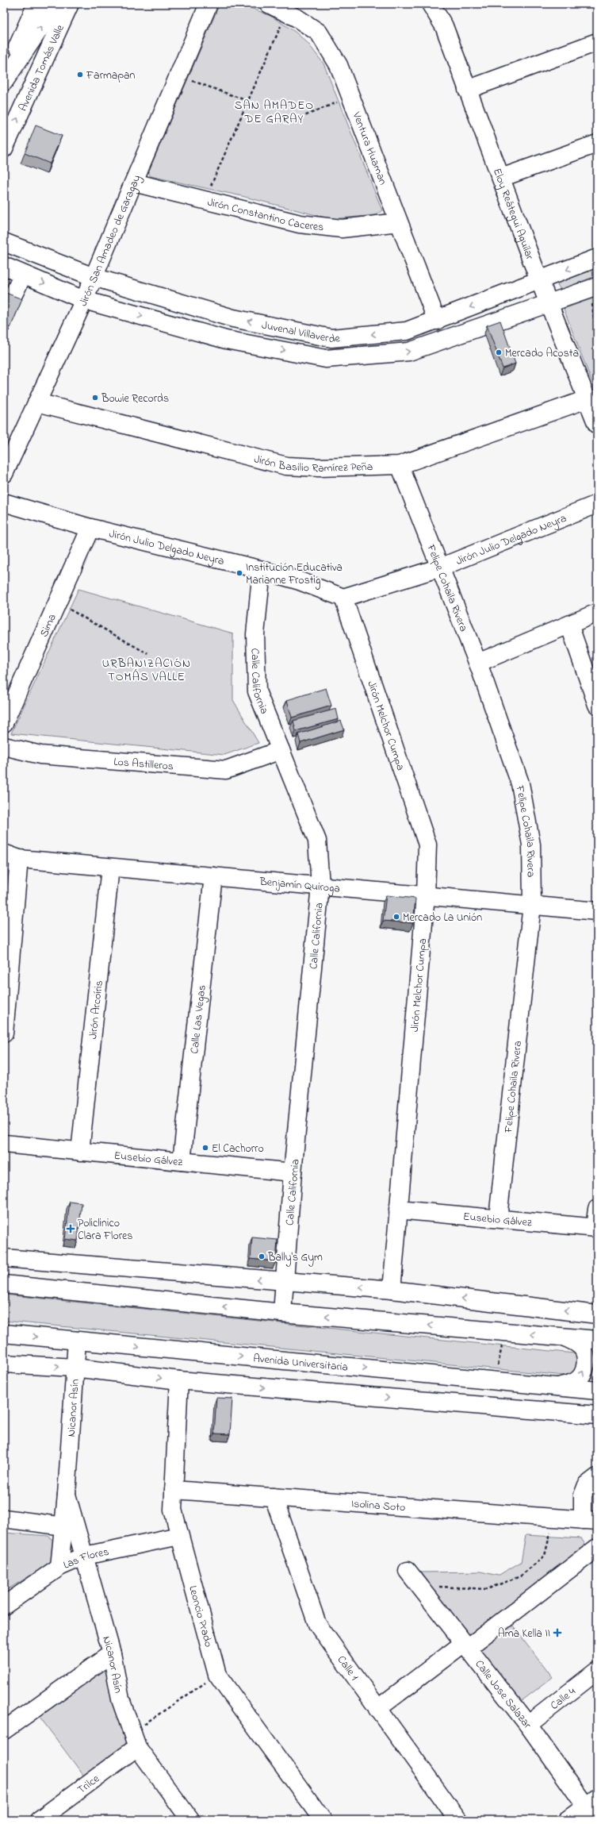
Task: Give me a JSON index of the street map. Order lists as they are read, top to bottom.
{
  "streets": {
    "street": [
      "Avenida Tomás Valle",
      "Ventura Huaman",
      "Jirón Constantino Caceres",
      "Eloy Reátegui Aguilar",
      "Jirón San Amadeo de Garagay",
      "Juvenal Villaverde",
      "Jirón Basilio Ramírez Peña",
      "Jirón Julio Delgado Neyra",
      "Felipe Cohaila Rivera",
      "Sima",
      "Calle California",
      "Jirón Melchor Cumpa",
      "Los Astilleros",
      "Benjamín Quiroga",
      "Jirón Arcoíris",
      "Calle Las Vegas",
      "Eusebio Gálvez",
      "Avenida Universitaria",
      "Nicanor Asín",
      "Isolina Soto",
      "Las Flores",
      "Leoncio Prado",
      "Calle 1",
      "Calle Jose Salazar",
      "Calle 4",
      "Trilce"
    ]
  },
  "crossings": [
    ["Ventura Huaman", "Jirón Constantino Caceres"],
    ["Ventura Huaman", "Juvenal Villaverde"],
    ["Jirón Constantino Caceres", "Jirón San Amadeo de Garagay"],
    ["Eloy Reátegui Aguilar", "Juvenal Villaverde"],
    ["Eloy Reátegui Aguilar", "Jirón Basilio Ramírez Peña"],
    ["Jirón San Amadeo de Garagay", "Juvenal Villaverde"],
    ["Jirón San Amadeo de Garagay", "Jirón Basilio Ramírez Peña"],
    ["Jirón Basilio Ramírez Peña", "Felipe Cohaila Rivera"],
    ["Jirón Julio Delgado Neyra", "Felipe Cohaila Rivera"],
    ["Jirón Julio Delgado Neyra", "Sima"],
    ["Jirón Julio Delgado Neyra", "Calle California"],
    ["Jirón Julio Delgado Neyra", "Jirón Melchor Cumpa"],
    ["Felipe Cohaila Rivera", "Benjamín Quiroga"],
    ["Felipe Cohaila Rivera", "Eusebio Gálvez"],
    ["Calle California", "Los Astilleros"],
    ["Calle California", "Benjamín Quiroga"],
    ["Calle California", "Eusebio Gálvez"],
    ["Jirón Melchor Cumpa", "Benjamín Quiroga"],
    ["Jirón Melchor Cumpa", "Eusebio Gálvez"],
    ["Benjamín Quiroga", "Jirón Arcoíris"],
    ["Benjamín Quiroga", "Calle Las Vegas"],
    ["Jirón Arcoíris", "Eusebio Gálvez"],
    ["Calle Las Vegas", "Eusebio Gálvez"],
    ["Avenida Universitaria", "Nicanor Asín"],
    ["Nicanor Asín", "Las Flores"],
    ["Nicanor Asín", "Trilce"],
    ["Isolina Soto", "Leoncio Prado"],
    ["Isolina Soto", "Calle 1"],
    ["Las Flores", "Leoncio Prado"],
    ["Calle Jose Salazar", "Calle 4"]
  ],
  "districts": ["SAN AMADEO DE GARAY", "URBANIZACIÓN TOMÁS VALLE"],
  "places": {
    "other": [
      "Farmapan",
      "Mercado Acosta",
      "Bowie Records",
      "Institución Educativa Marianne Frostig",
      "Mercado La Unión",
      "El Cachorro",
      "Bally's Gym"
    ],
    "health": ["Policlinico Clara Flores", "Ama Kella II"]
  }
}
